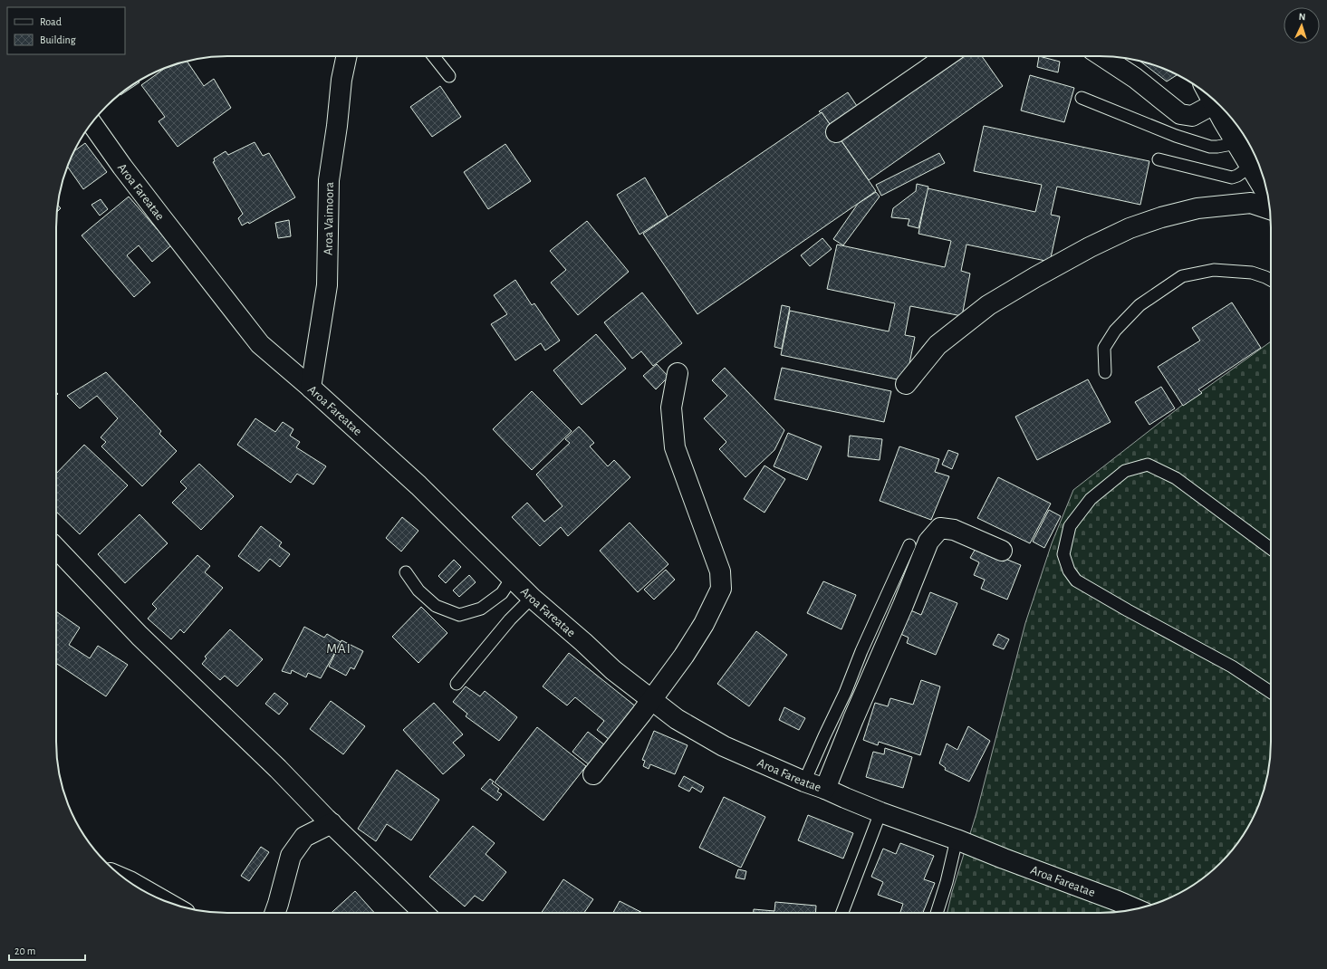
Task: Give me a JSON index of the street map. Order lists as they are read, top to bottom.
{
  "streets": {
    "street": ["Aroa Fareatae", "Aroa Vaimoora"]
  },
  "crossings": [
    ["Aroa Fareatae", "Aroa Vaimoora"]
  ],
  "districts": ["MAI"],
  "legend": ["Road", "Building"],
  "scale_bar": "20 m",
  "north": "top"
}
